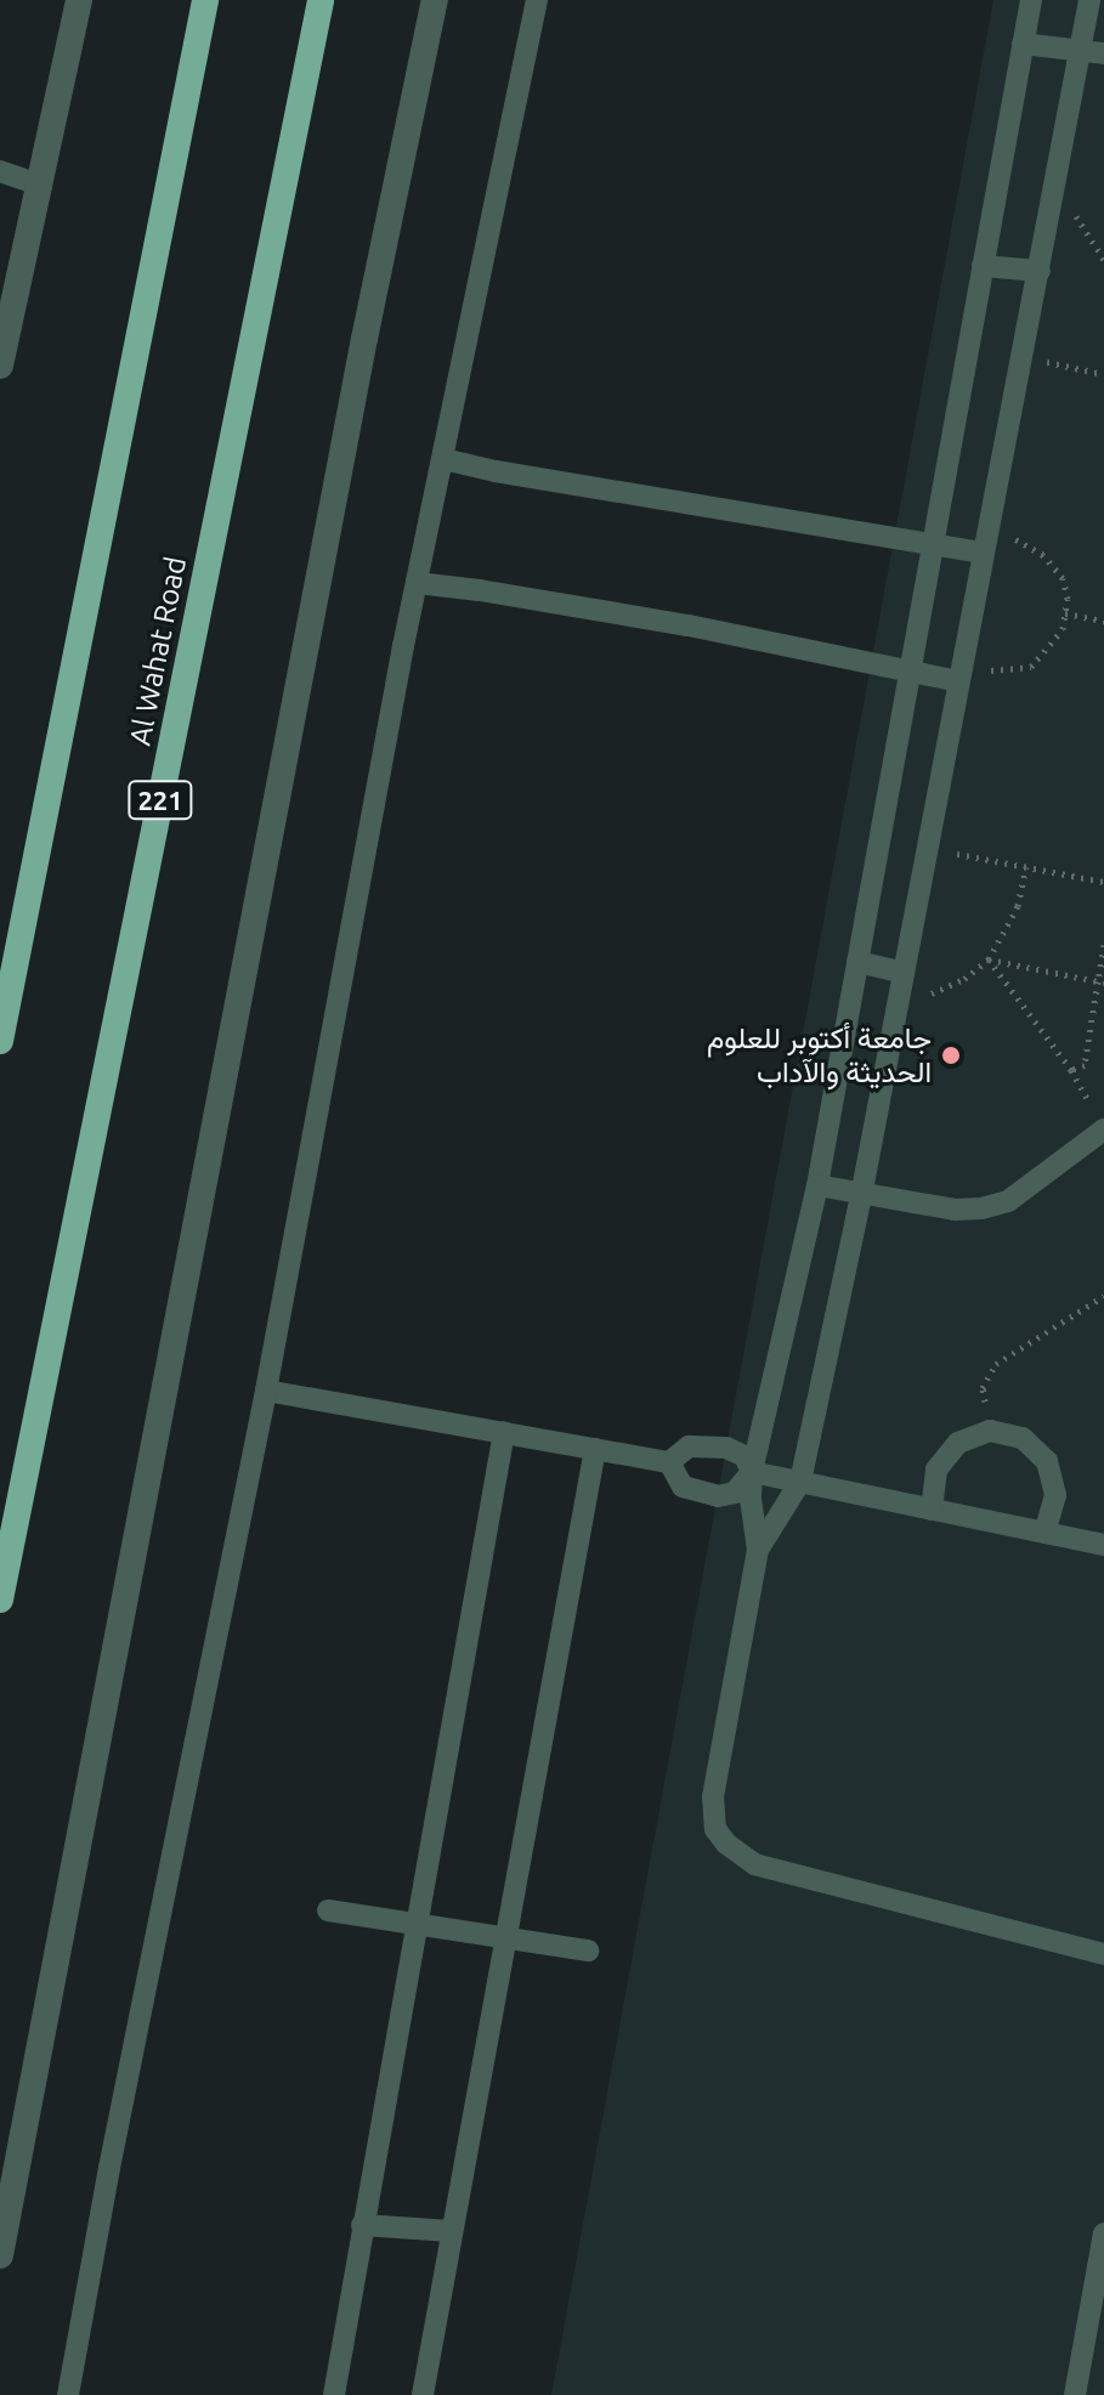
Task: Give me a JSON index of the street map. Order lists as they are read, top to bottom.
{
  "streets": {
    "highway": ["Al Wahat Road", "221"]
  },
  "places": ["جامعة أكتوبر للعلوم الحديثة والآداب"]
}
